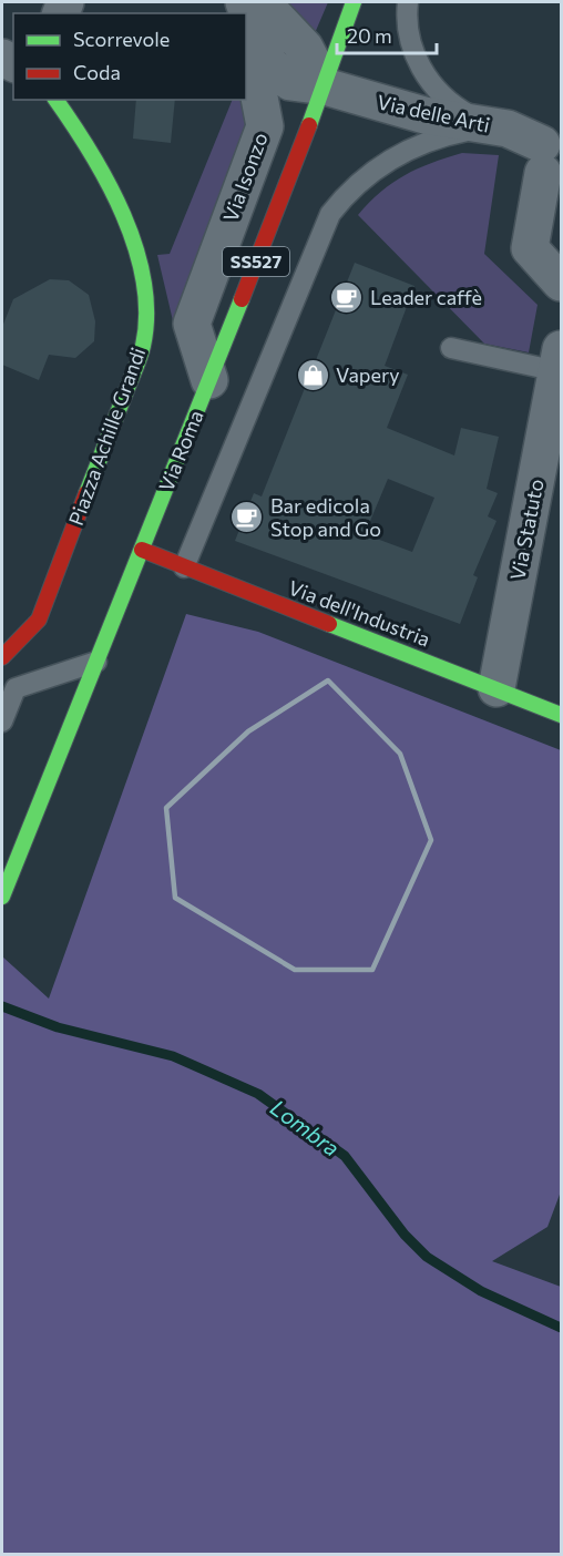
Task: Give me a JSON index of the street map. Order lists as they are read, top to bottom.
{
  "streets": {
    "street": [
      "Via delle Arti",
      "Via Isonzo",
      "SS527",
      "Piazza Achille Grandi",
      "Via Roma",
      "Via Statuto",
      "Via dell'Industria"
    ]
  },
  "crossings": [
    ["Via delle Arti", "Via Roma"],
    ["Via Isonzo", "Via Roma"],
    ["Via Roma", "Via dell'Industria"],
    ["Via Statuto", "Via dell'Industria"]
  ],
  "water": ["Lombra"],
  "places": {
    "cafe": ["Leader caffè", "Bar edicola Stop and Go"],
    "shop": ["Vapery"]
  },
  "legend": ["Scorrevole", "Coda"],
  "scale_bar": "20 m"
}
